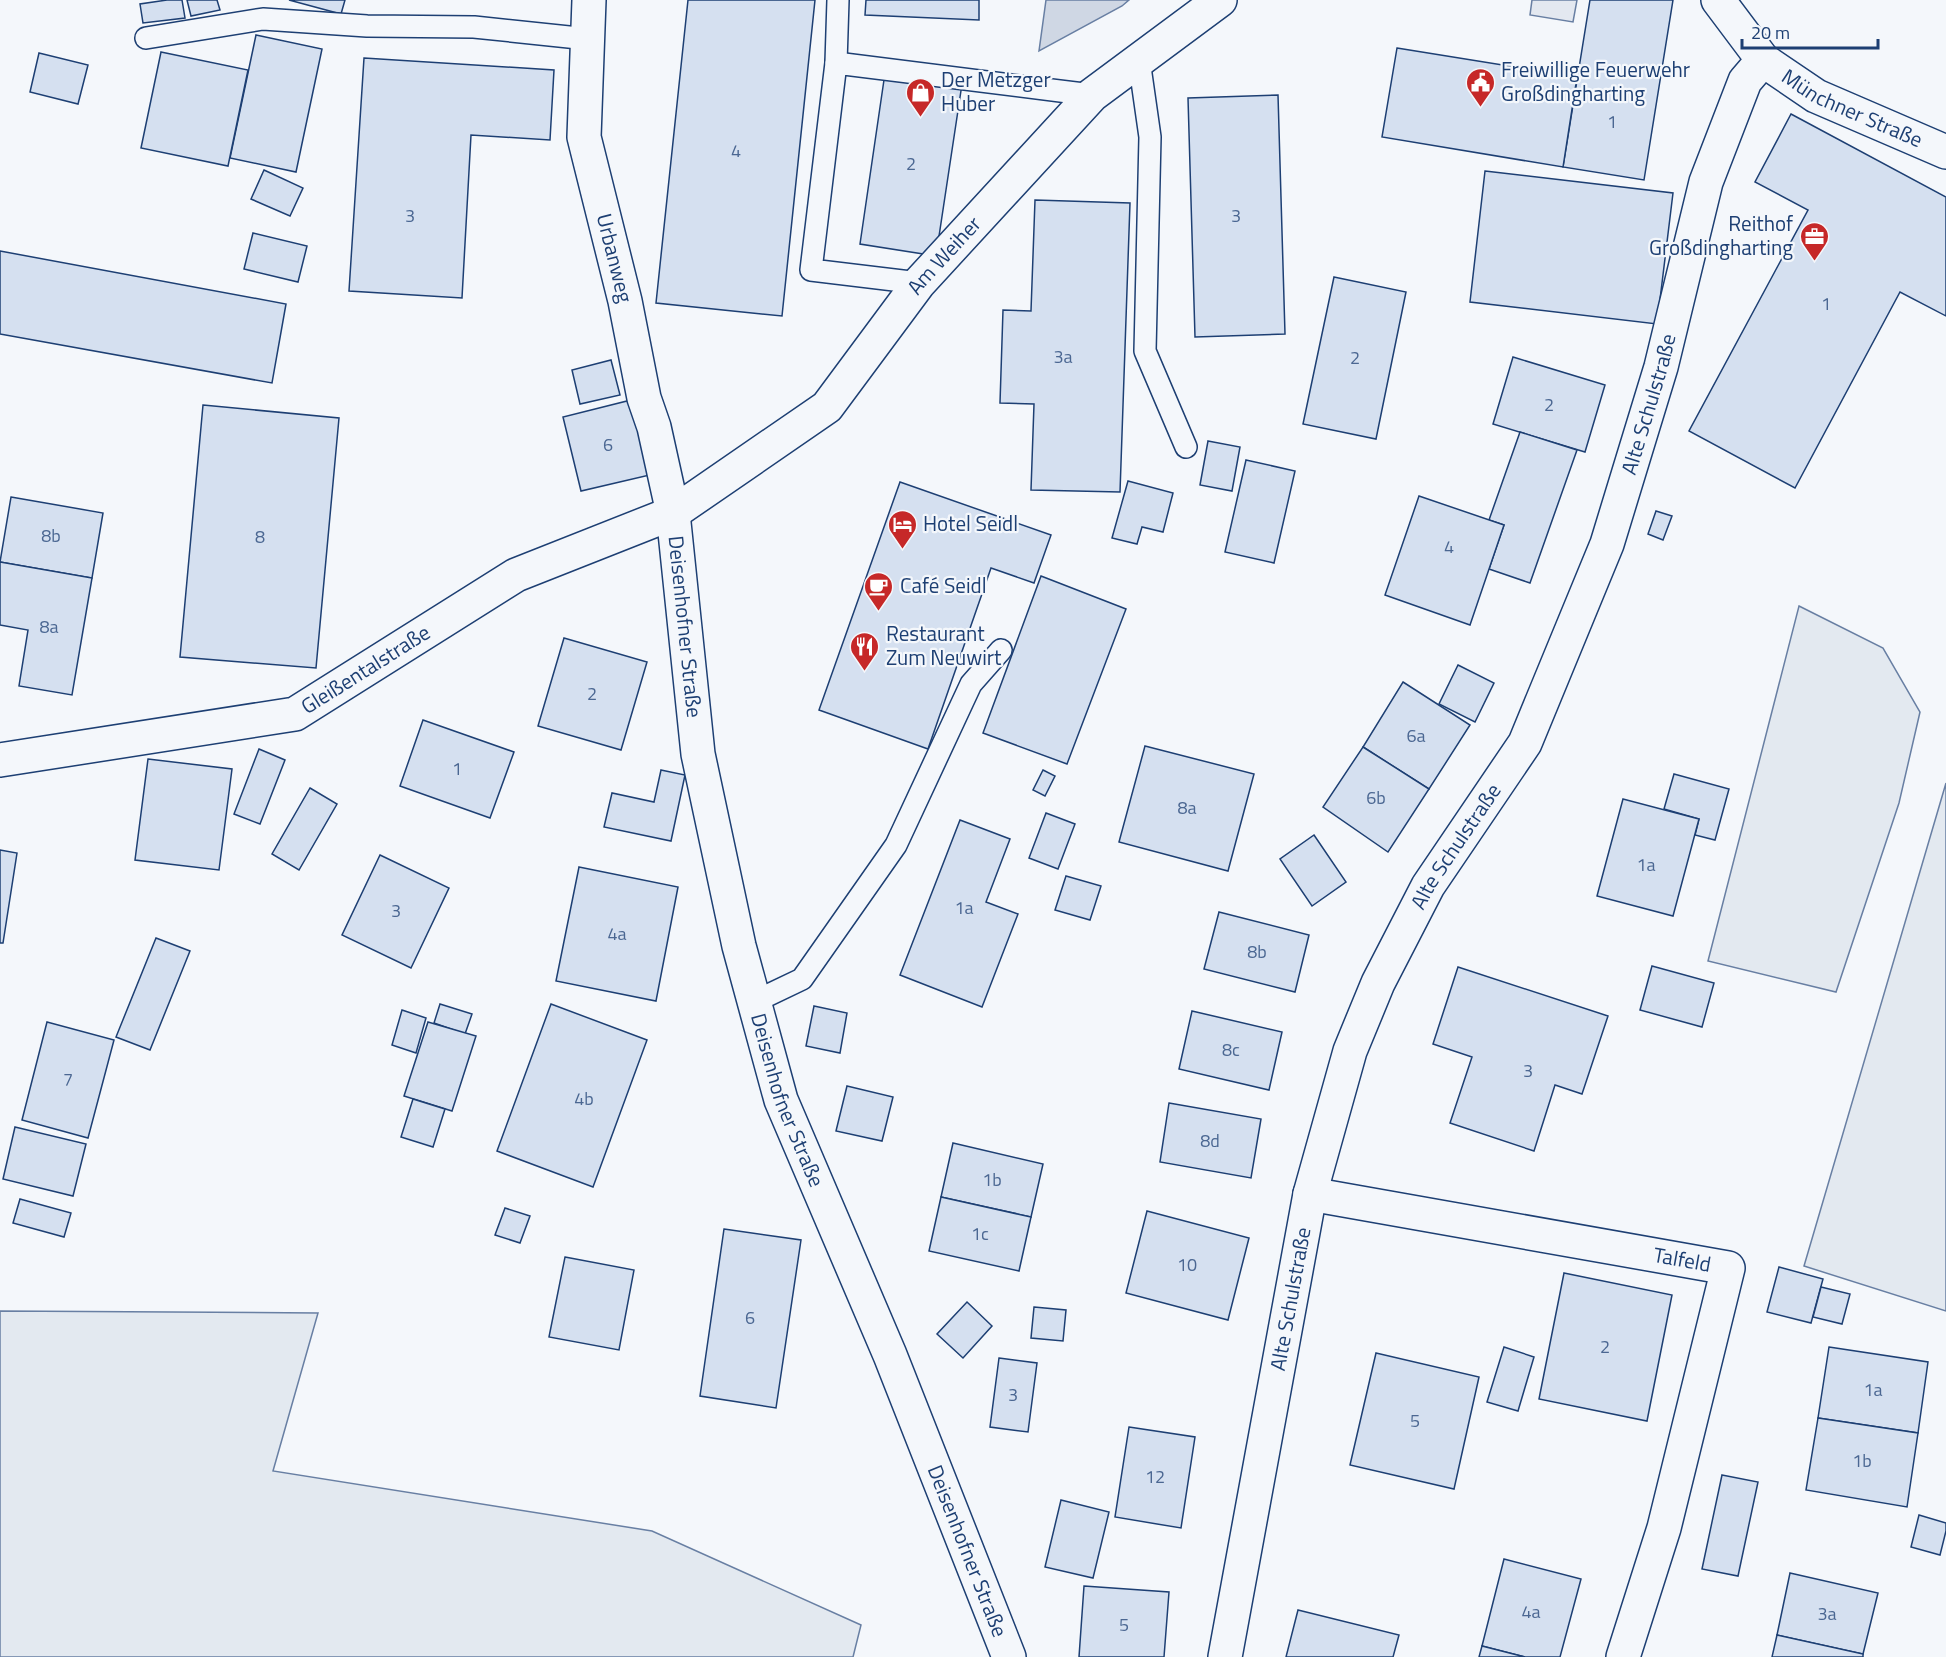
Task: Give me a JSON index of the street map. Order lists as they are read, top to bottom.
{
  "streets": {
    "street": [
      "Münchner Straße",
      "Am Weiher",
      "Urbanweg",
      "Alte Schulstraße",
      "Deisenhofner Straße",
      "Gleißentalstraße",
      "Talfeld"
    ]
  },
  "crossings": [
    ["Münchner Straße", "Alte Schulstraße"],
    ["Am Weiher", "Urbanweg"],
    ["Am Weiher", "Deisenhofner Straße"],
    ["Am Weiher", "Gleißentalstraße"],
    ["Urbanweg", "Deisenhofner Straße"],
    ["Urbanweg", "Gleißentalstraße"],
    ["Alte Schulstraße", "Talfeld"],
    ["Deisenhofner Straße", "Gleißentalstraße"]
  ],
  "places": {
    "public building": ["Freiwillige Feuerwehr Großdingharting"],
    "shop": ["Der Metzger Huber"],
    "office": ["Reithof Großdingharting"],
    "hotel": ["Hotel Seidl"],
    "cafe": ["Café Seidl"],
    "restaurant": ["Restaurant Zum Neuwirt"]
  },
  "house_numbers": [
    "1",
    "4",
    "2",
    "3",
    "3",
    "1",
    "3a",
    "2",
    "2",
    "6",
    "8b",
    "8",
    "4",
    "8a",
    "2",
    "6a",
    "1",
    "6b",
    "8a",
    "1a",
    "1a",
    "3",
    "4a",
    "8b",
    "8c",
    "3",
    "7",
    "4b",
    "8d",
    "1b",
    "1c",
    "10",
    "6",
    "2",
    "1a",
    "3",
    "5",
    "1b",
    "12",
    "4a",
    "3a",
    "5"
  ],
  "scale_bar": "20 m"
}
